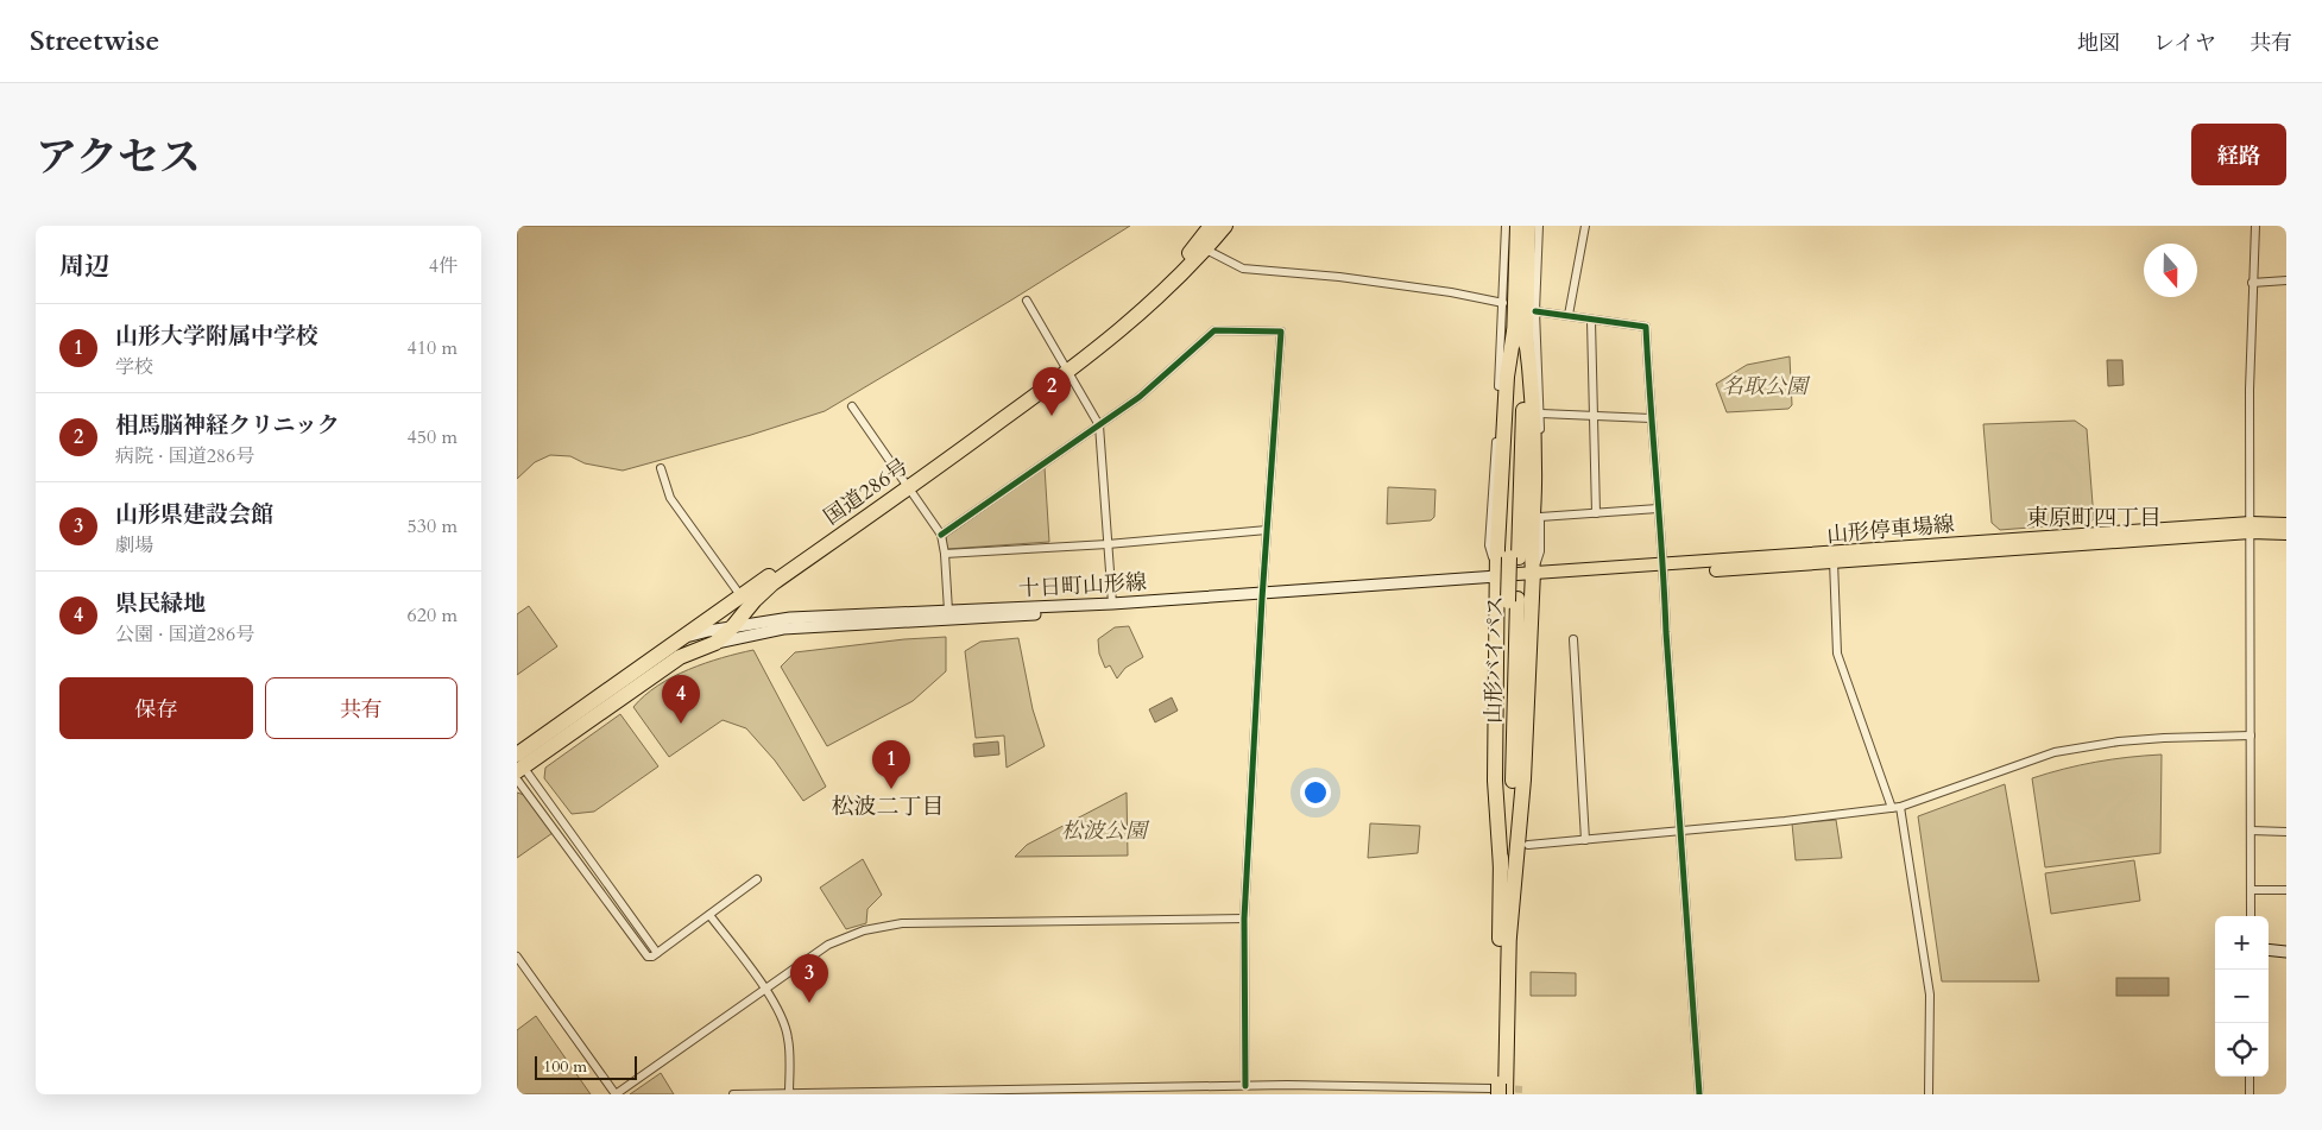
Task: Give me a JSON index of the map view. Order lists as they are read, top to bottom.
{
  "streets": {
    "highway": ["国道286号", "山形バイパス"],
    "main road": ["山形停車場線", "十日町山形線"]
  },
  "crossings": [
    ["国道286号", "十日町山形線"],
    ["山形停車場線", "十日町山形線"]
  ],
  "districts": ["東原町四丁目", "松波二丁目"],
  "parks": ["名取公園", "松波公園"],
  "scale_bar": "100 m",
  "north": "bottom",
  "page": {
    "header": "Streetwise",
    "nav": ["地図", "レイヤ", "共有"],
    "title": "アクセス",
    "buttons": [
      "経路",
      ["保存", "共有"]
    ],
    "heading": ["周辺", "4件"],
    "list": [
      {
        "mark": "1",
        "name": "山形大学附属中学校",
        "note": "学校",
        "value": "410 m"
      },
      {
        "mark": "2",
        "name": "相馬脳神経クリニック",
        "note": "病院 · 国道286号",
        "value": "450 m"
      },
      {
        "mark": "3",
        "name": "山形県建設会館",
        "note": "劇場",
        "value": "530 m"
      },
      {
        "mark": "4",
        "name": "県民緑地",
        "note": "公園 · 国道286号",
        "value": "620 m"
      }
    ],
    "pins": [
      "2",
      "4",
      "1",
      "3"
    ],
    "map_buttons": ["+", "−"],
    "scale": "100 m"
  }
}
